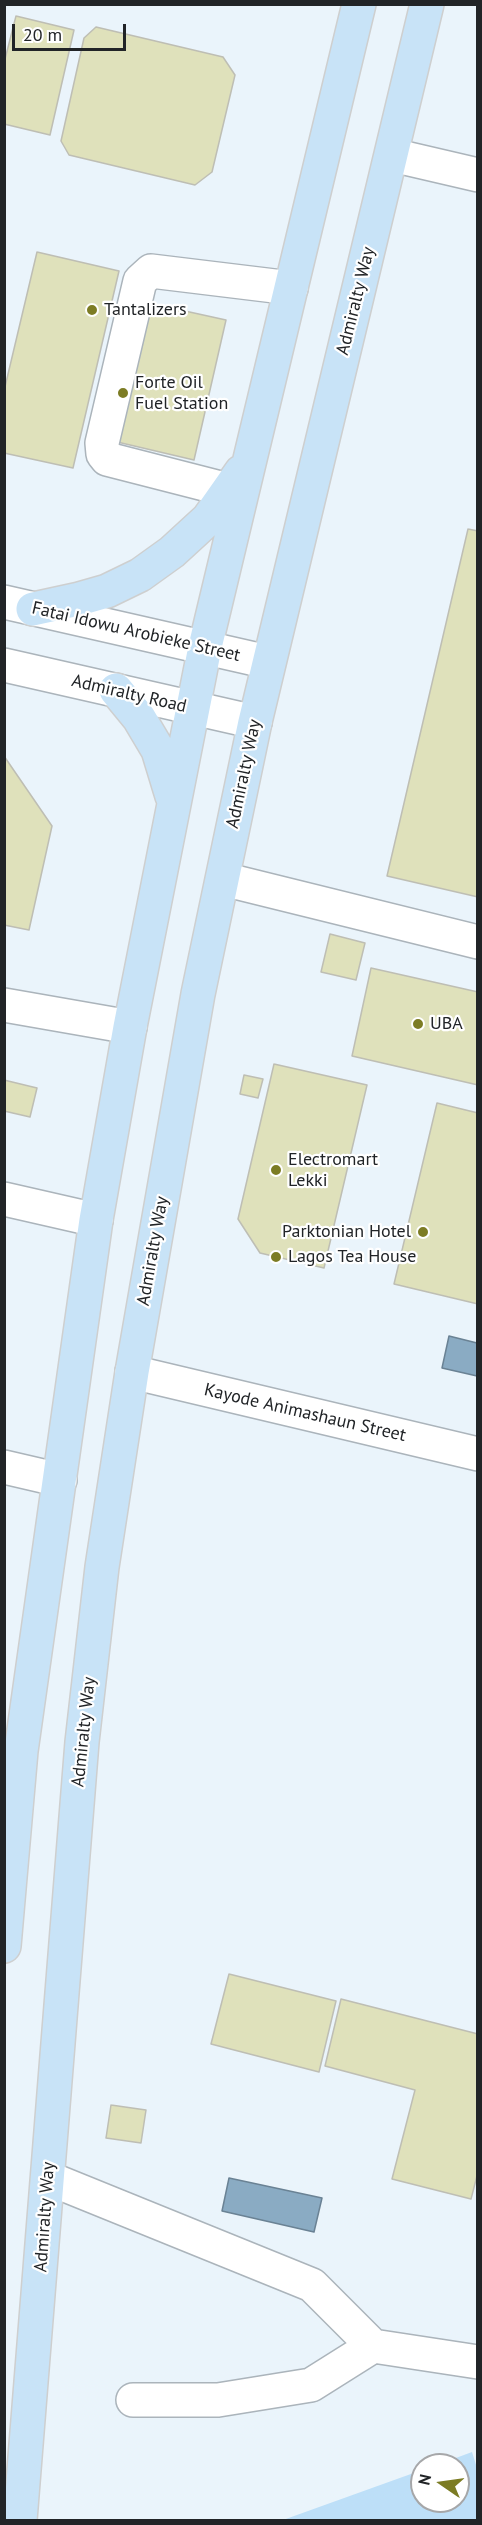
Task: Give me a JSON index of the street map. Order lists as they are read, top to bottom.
{
  "streets": {
    "main road": ["Admiralty Way"],
    "street": ["Fatai Idowu Arobieke Street", "Admiralty Road", "Kayode Animashaun Street"]
  },
  "crossings": [
    ["Admiralty Way", "Fatai Idowu Arobieke Street"],
    ["Admiralty Way", "Admiralty Road"],
    ["Admiralty Way", "Kayode Animashaun Street"]
  ],
  "places": [
    "Tantalizers",
    "Forte Oil Fuel Station",
    "UBA",
    "Electromart Lekki",
    "Parktonian Hotel",
    "Lagos Tea House"
  ],
  "scale_bar": "20 m",
  "north": "left"
}
